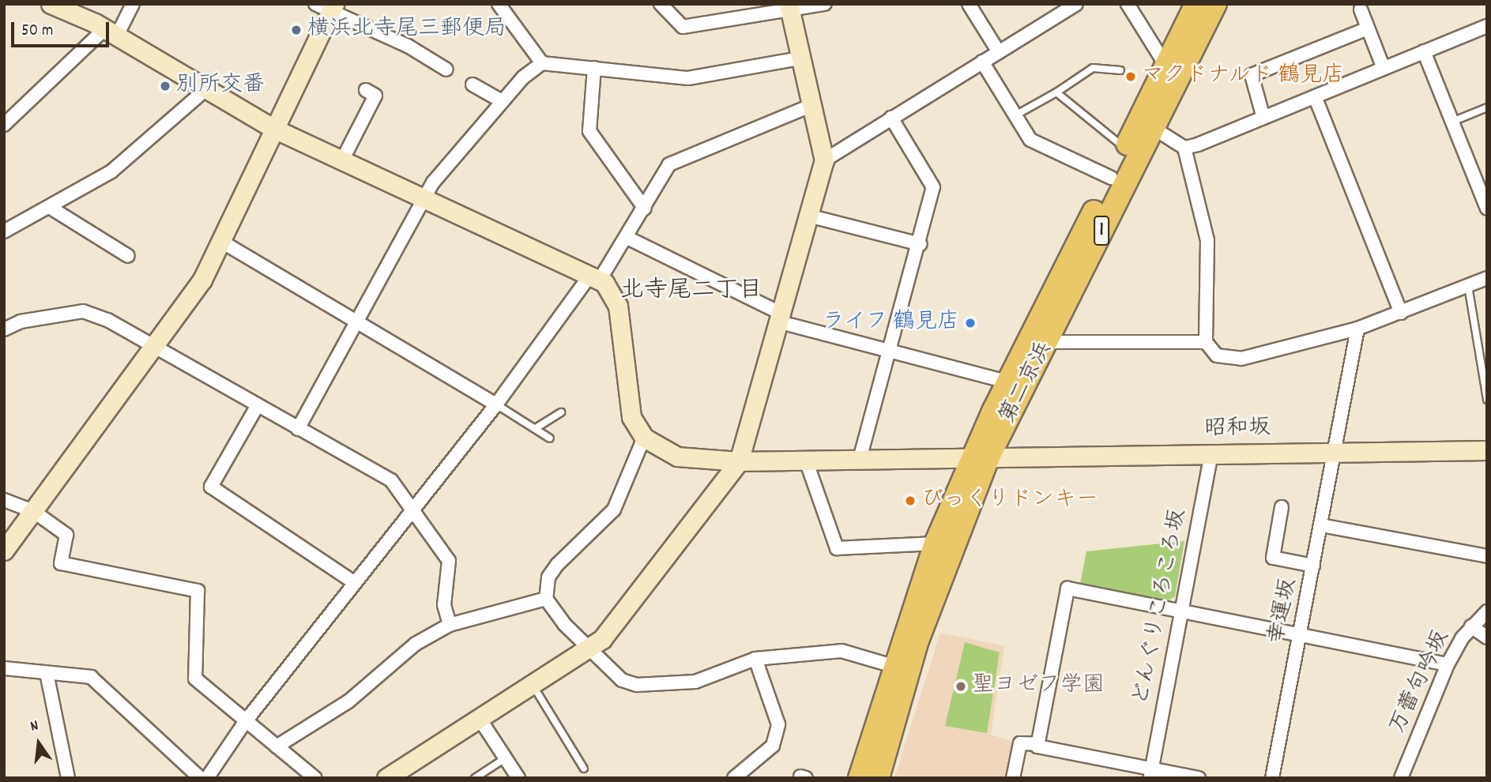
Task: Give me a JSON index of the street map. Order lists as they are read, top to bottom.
{
  "streets": {
    "highway": ["1", "第二京浜"],
    "street": [
      "昭和坂",
      "どんぐりころころ坂",
      "幸運坂",
      "万蕾句吟坂"
    ]
  },
  "crossings": [
    ["第二京浜", "昭和坂"],
    ["昭和坂", "どんぐりころころ坂"],
    ["昭和坂", "幸運坂"]
  ],
  "districts": ["北寺尾二丁目"],
  "places": [
    "横浜北寺尾三郵便局",
    "マクドナルド 鶴見店",
    "別所交番",
    "ライフ 鶴見店",
    "びっくりドンキー",
    "聖ヨゼフ学園"
  ],
  "scale_bar": "50 m",
  "north": "top"
}
